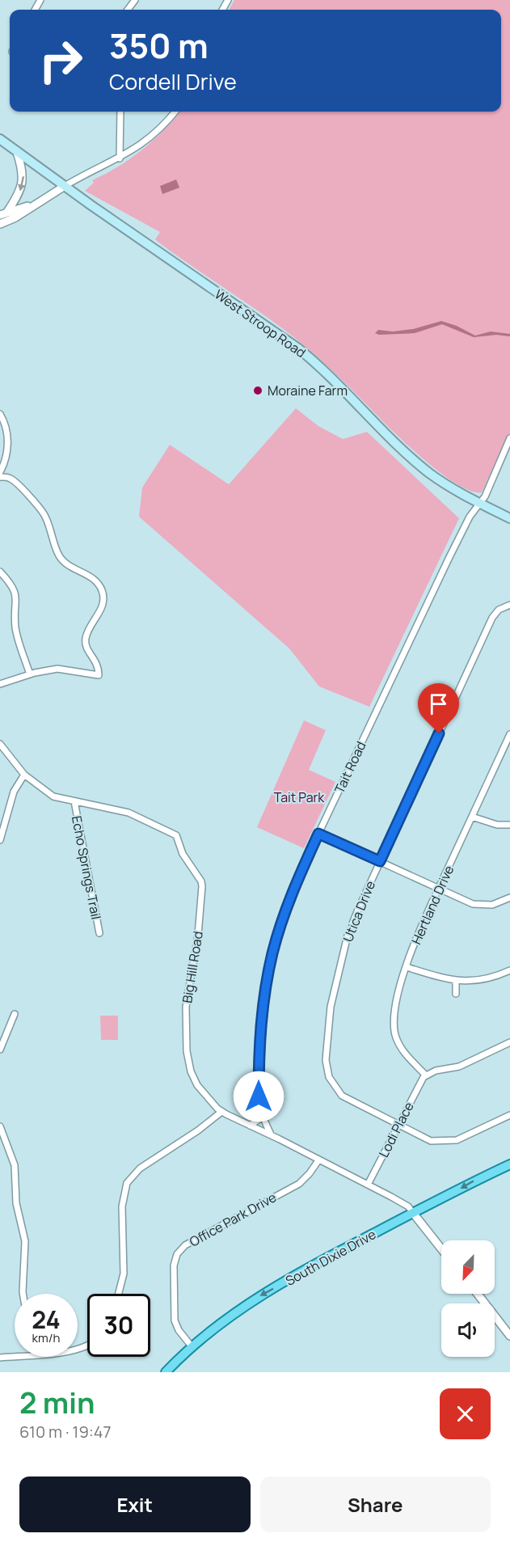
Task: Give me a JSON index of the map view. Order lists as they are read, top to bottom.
{
  "streets": {
    "main road": ["West Stroop Road", "South Dixie Drive"],
    "street": [
      "Tait Road",
      "Echo Springs Trail",
      "Hertland Drive",
      "Utica Drive",
      "Big Hill Road",
      "Lodi Place",
      "Office Park Drive"
    ]
  },
  "crossings": [
    ["West Stroop Road", "Tait Road"],
    ["Tait Road", "Big Hill Road"],
    ["Echo Springs Trail", "Big Hill Road"],
    ["Hertland Drive", "Lodi Place"],
    ["Utica Drive", "Lodi Place"],
    ["Big Hill Road", "Lodi Place"],
    ["Big Hill Road", "Office Park Drive"],
    ["Big Hill Road", "South Dixie Drive"],
    ["Office Park Drive", "South Dixie Drive"]
  ],
  "one_way": ["South Dixie Drive"],
  "parks": ["Tait Park"],
  "places": ["Moraine Farm"],
  "north": "bottom left",
  "page": {
    "turn": ["350 m", "Cordell Drive"],
    "speed": "24 km/h",
    "limit": "30",
    "heading": ["2 min", "610 m · 19:47"],
    "buttons": ["Exit", "Share"]
  }
}
